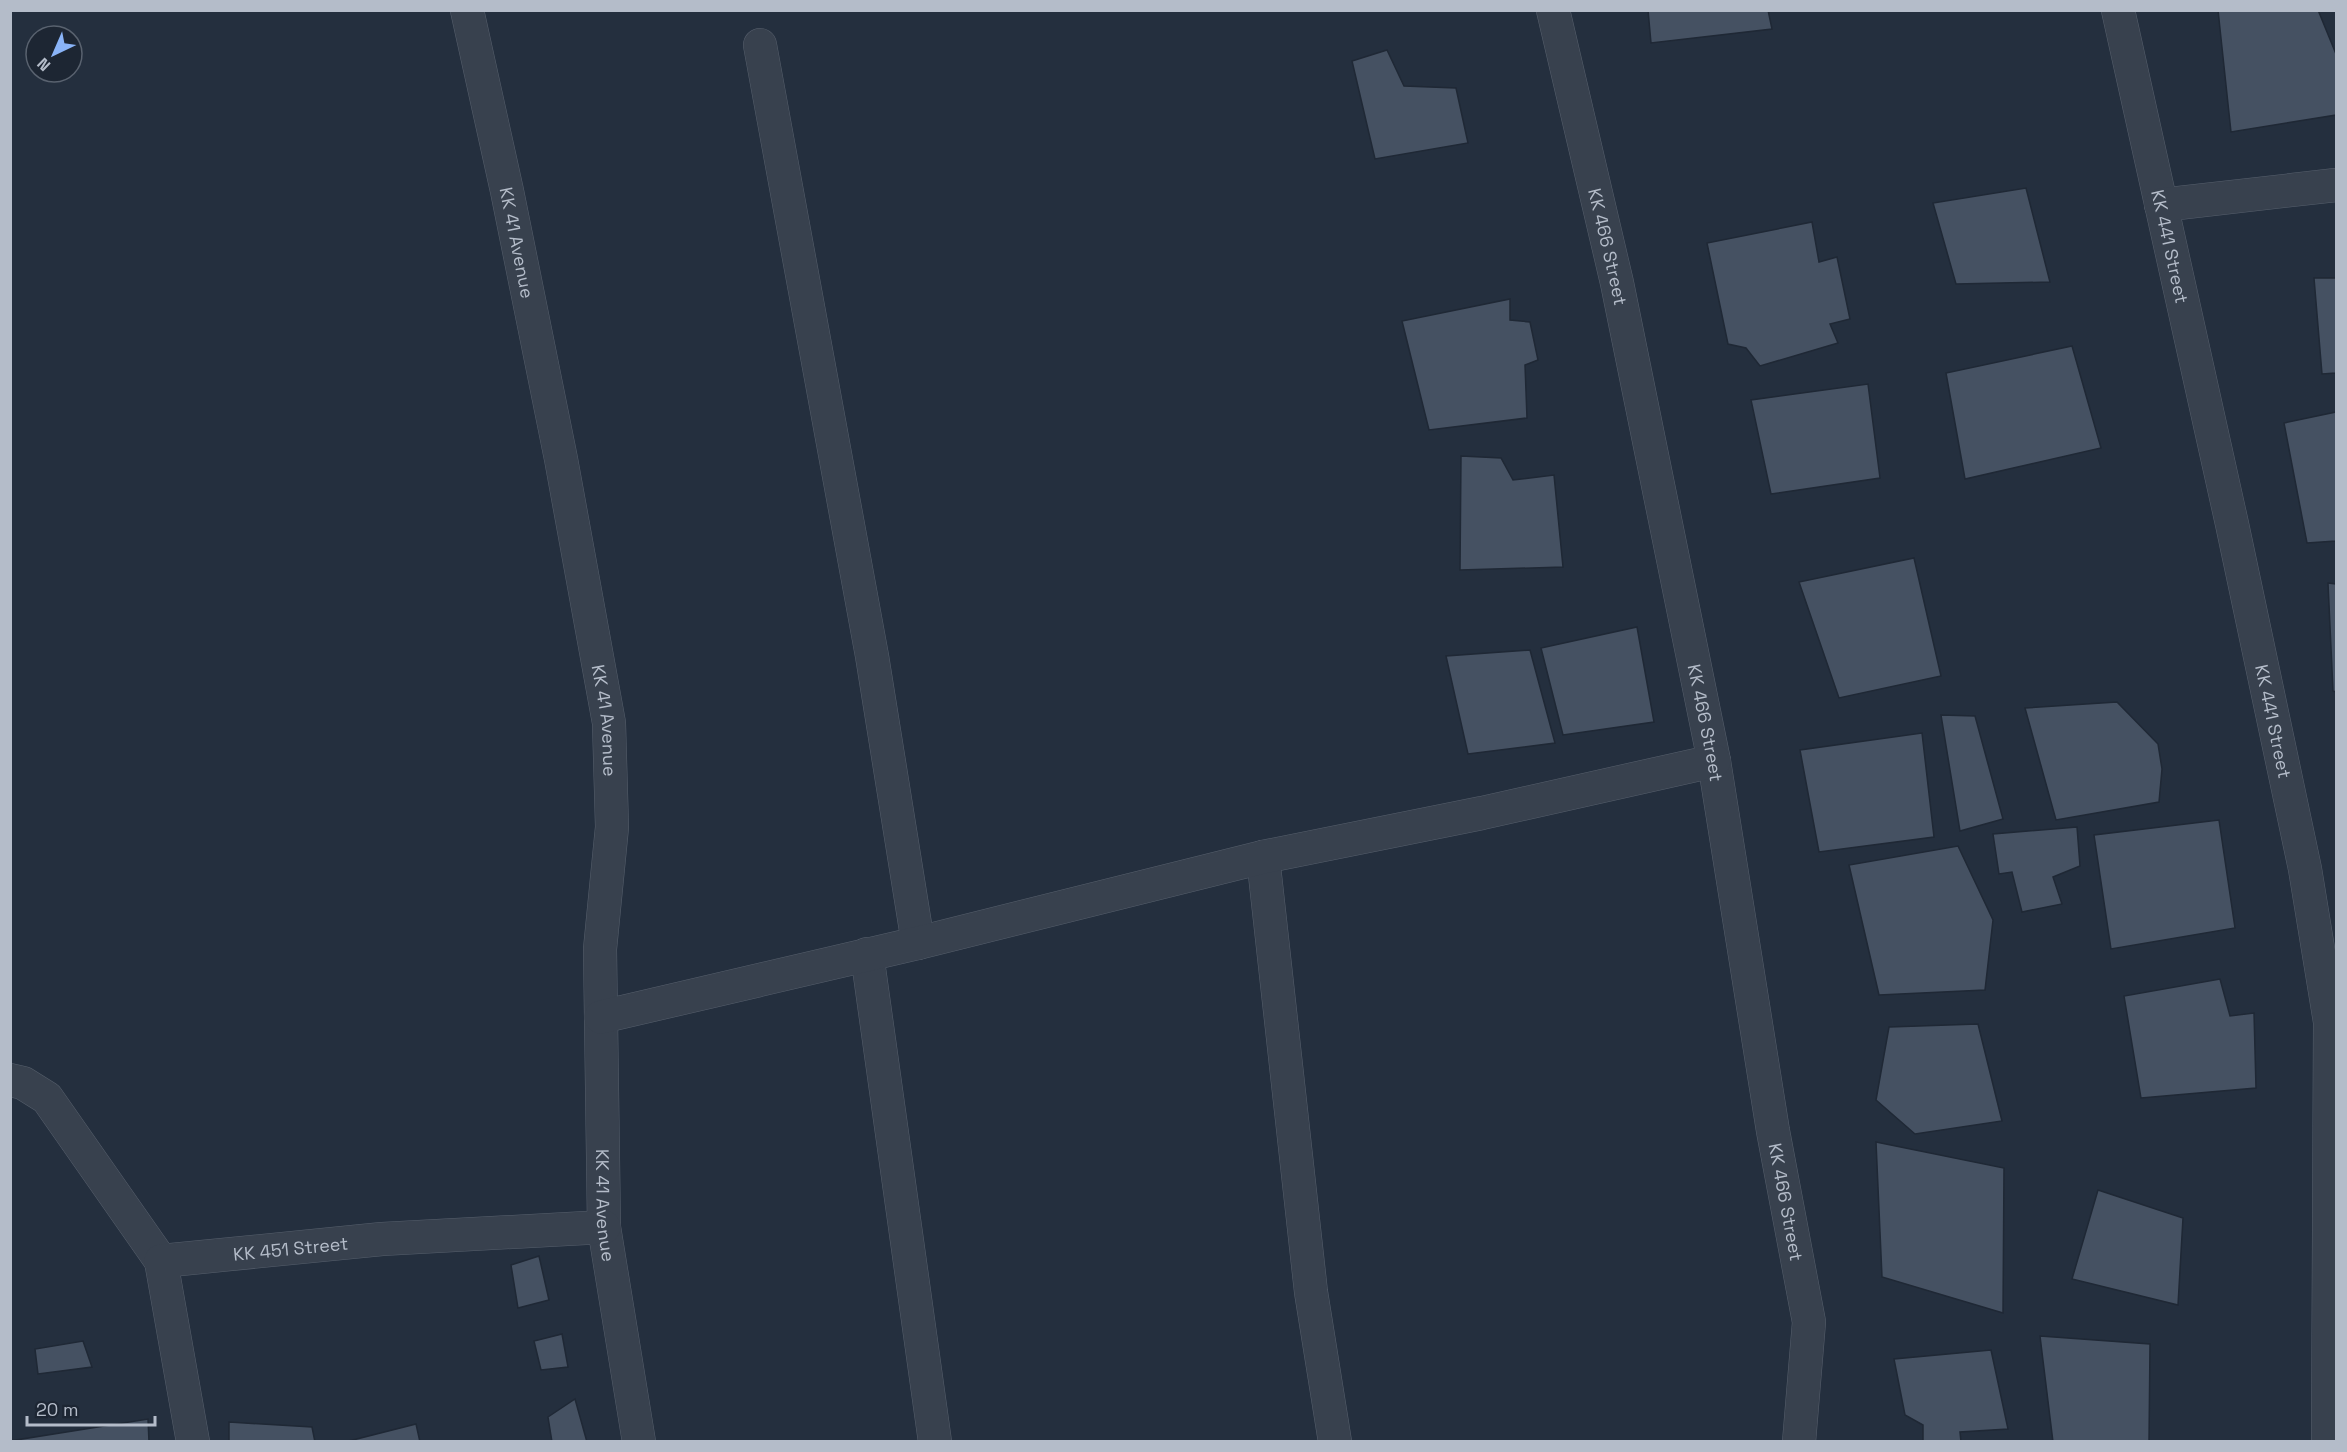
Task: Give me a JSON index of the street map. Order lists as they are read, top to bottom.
{
  "streets": {
    "street": [
      "KK 41 Avenue",
      "KK 441 Street",
      "KK 466 Street",
      "KK 451 Street"
    ]
  },
  "crossings": [
    ["KK 41 Avenue", "KK 451 Street"]
  ],
  "scale_bar": "20 m",
  "north": "bottom left"
}
